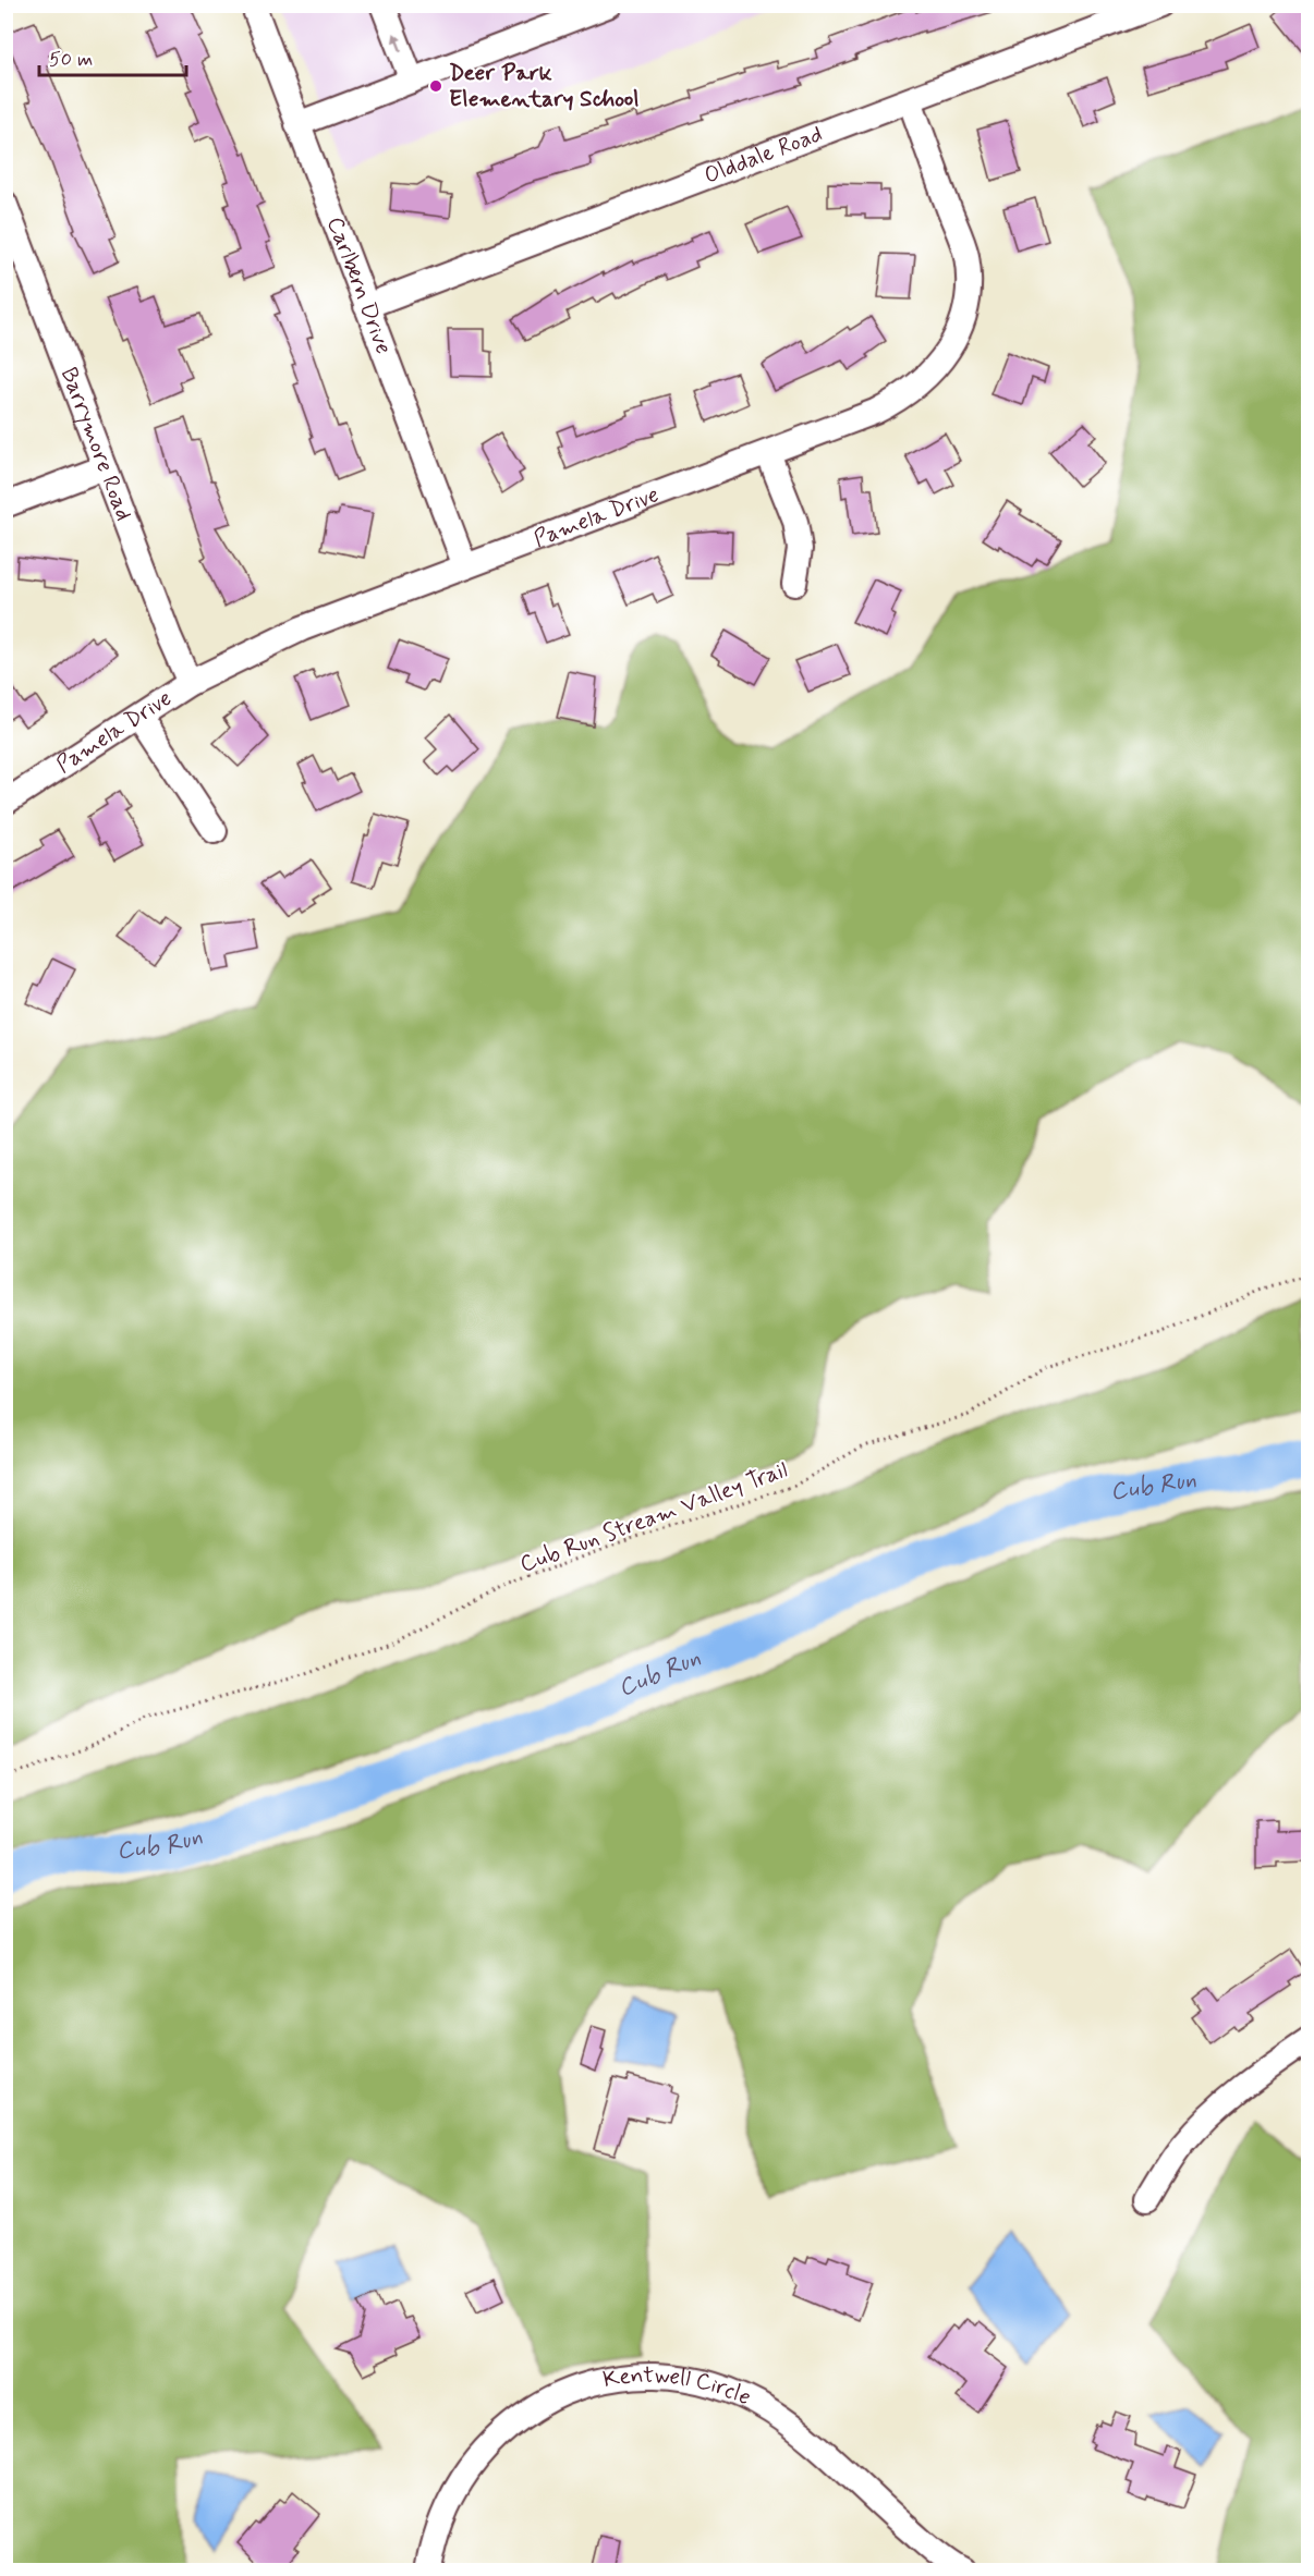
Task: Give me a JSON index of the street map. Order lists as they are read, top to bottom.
{
  "streets": {
    "street": [
      "Olddale Road",
      "Carlbern Drive",
      "Barrymore Road",
      "Pamela Drive",
      "Kentwell Circle"
    ],
    "path": ["Cub Run Stream Valley Trail"]
  },
  "crossings": [
    ["Olddale Road", "Carlbern Drive"],
    ["Olddale Road", "Pamela Drive"],
    ["Carlbern Drive", "Pamela Drive"],
    ["Barrymore Road", "Pamela Drive"]
  ],
  "water": ["Cub Run"],
  "places": ["Deer Park Elementary School"],
  "scale_bar": "50 m"
}
